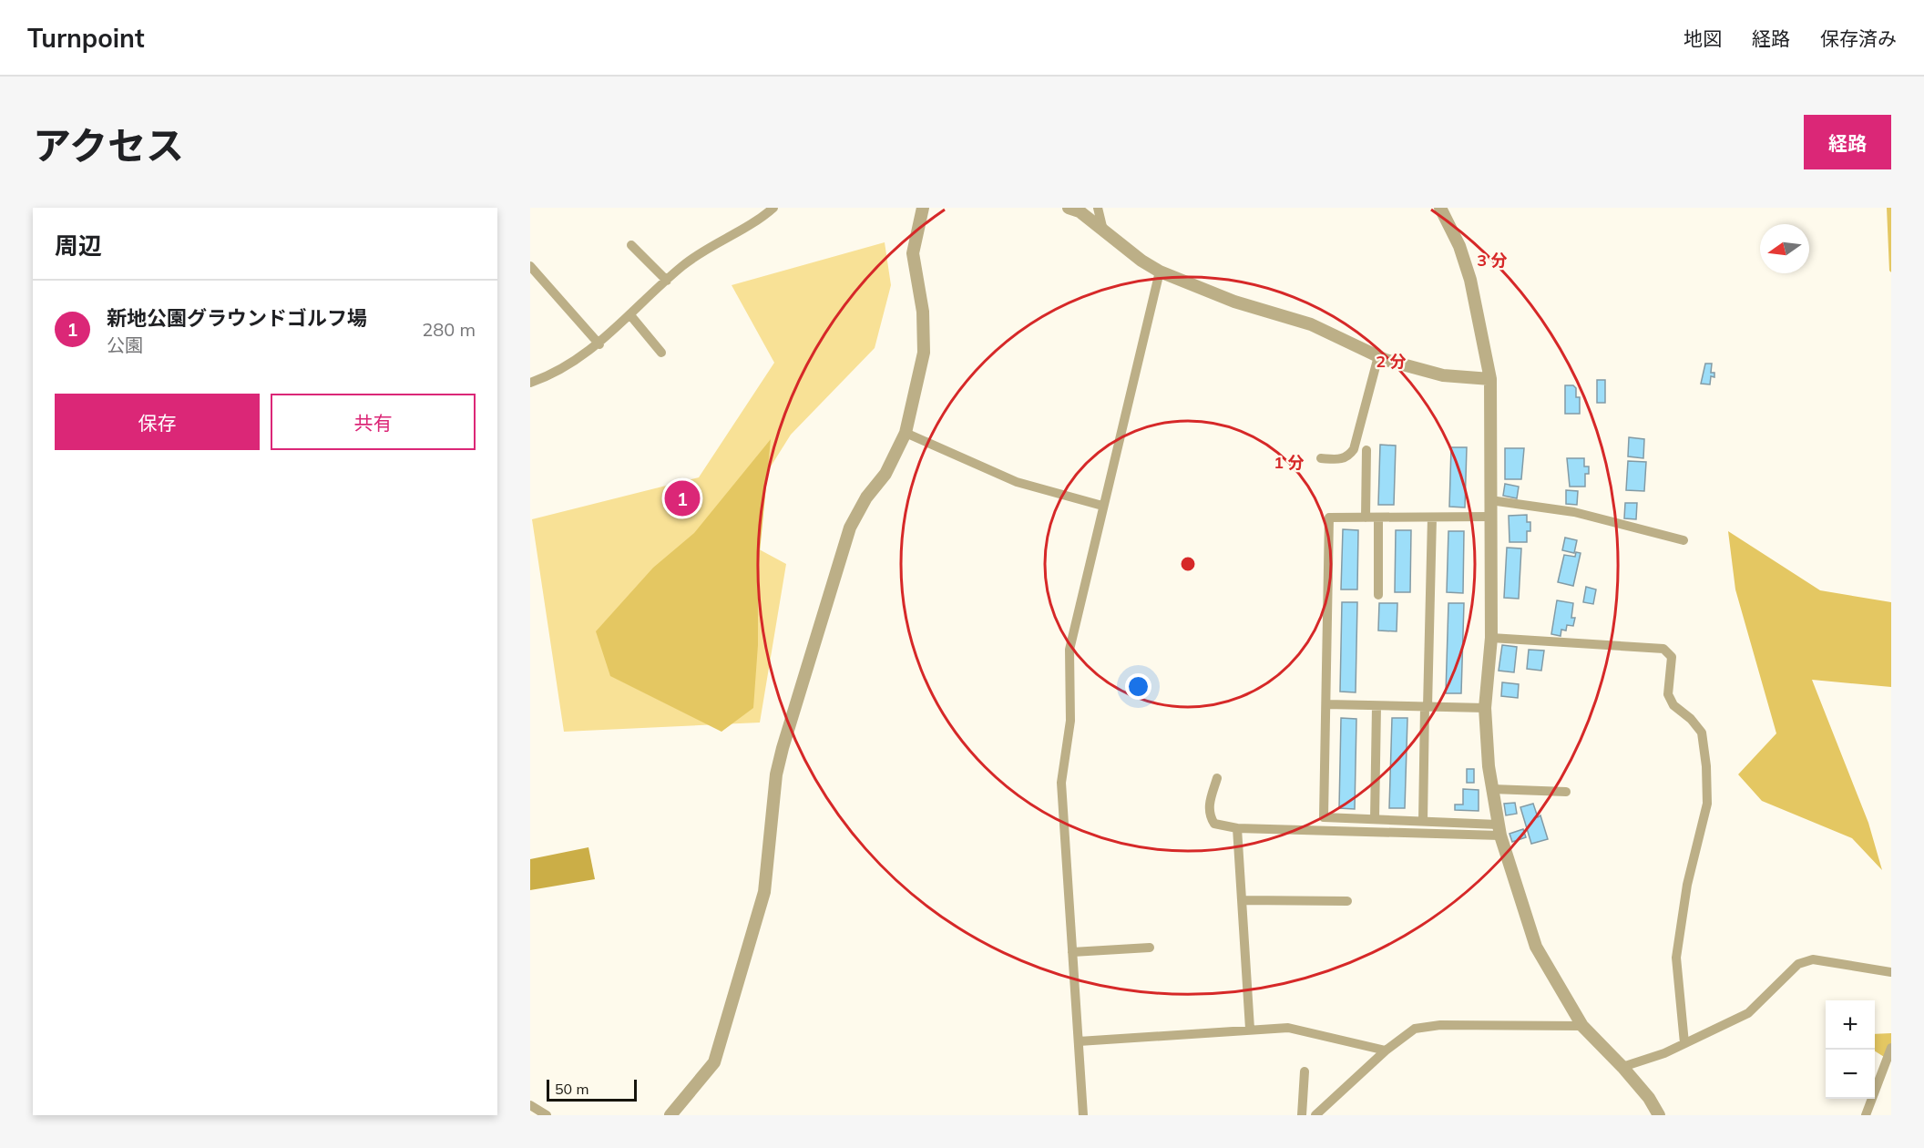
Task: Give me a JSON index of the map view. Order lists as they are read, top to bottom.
{
  "scale_bar": "50 m",
  "north": "left",
  "page": {
    "header": "Turnpoint",
    "nav": ["地図", "経路", "保存済み"],
    "title": "アクセス",
    "buttons": [
      "経路",
      ["保存", "共有"]
    ],
    "heading": "周辺",
    "list": [
      {
        "mark": "1",
        "name": "新地公園グラウンドゴルフ場",
        "note": "公園",
        "value": "280 m"
      }
    ],
    "pins": "1",
    "map_buttons": ["+", "−"],
    "scale": "50 m"
  },
  "rings": ["3 分", "2 分", "1 分"]
}
